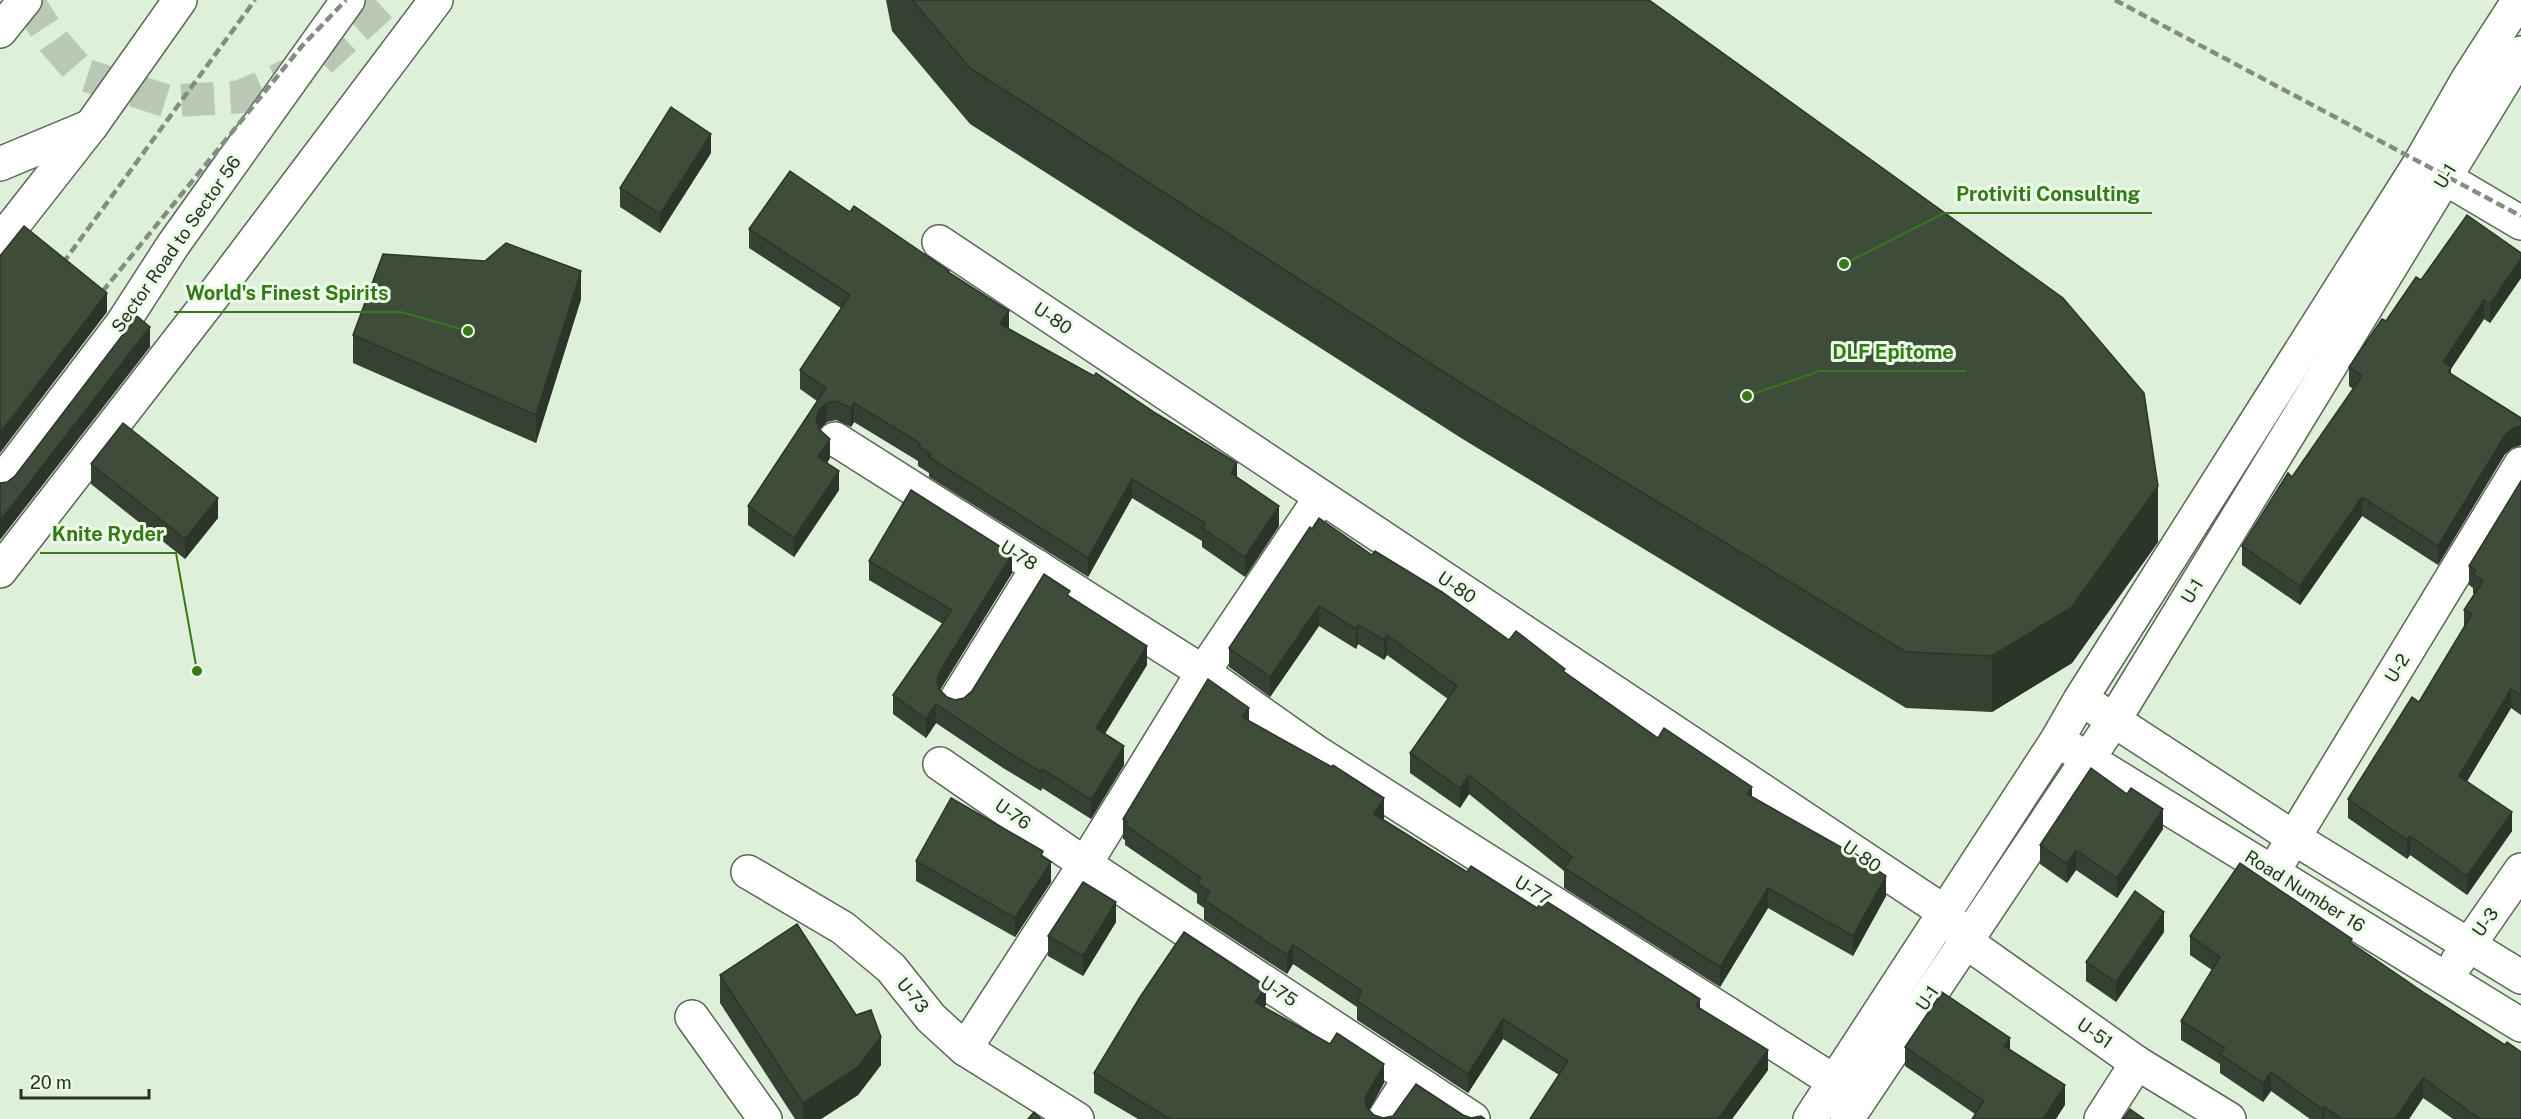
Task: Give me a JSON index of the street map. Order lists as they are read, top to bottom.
{
  "streets": {
    "street": [
      "U-1",
      "Sector Road to Sector 56",
      "U-80",
      "U-78",
      "U-2",
      "U-76",
      "U-77",
      "Road Number 16",
      "U-3",
      "U-75",
      "U-73",
      "U-51"
    ]
  },
  "crossings": [
    ["U-1", "U-80"],
    ["U-1", "U-77"],
    ["U-1", "Road Number 16"],
    ["U-1", "U-51"],
    ["U-80", "U-51"],
    ["U-78", "U-77"],
    ["U-2", "Road Number 16"],
    ["U-76", "U-75"],
    ["Road Number 16", "U-3"]
  ],
  "places": [
    "Protiviti Consulting",
    "World's Finest Spirits",
    "DLF Epitome",
    "Knite Ryder"
  ],
  "scale_bar": "20 m"
}
